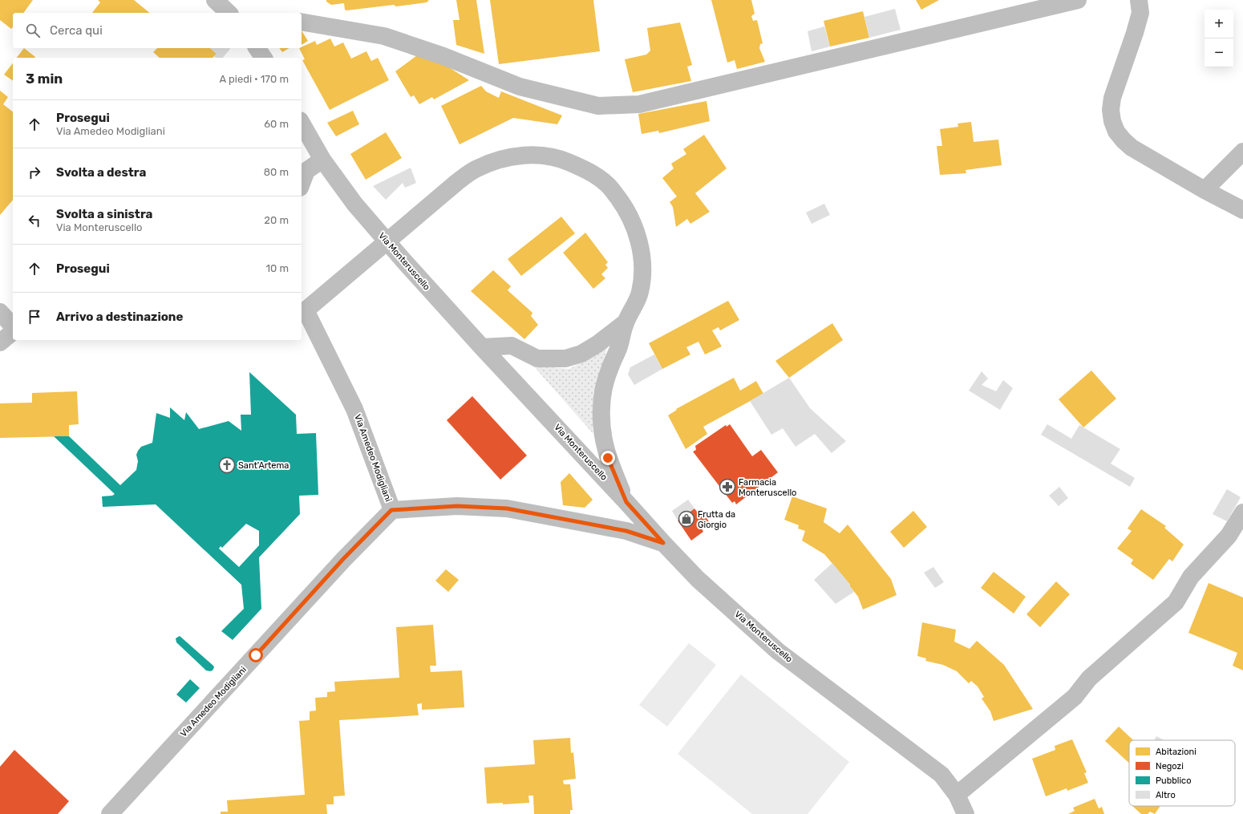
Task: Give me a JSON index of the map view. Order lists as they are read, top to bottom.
{
  "streets": {
    "street": ["Via Monteruscello", "Via Amedeo Modigliani"]
  },
  "places": {
    "church": ["Sant'Artema"],
    "pharmacy": ["Farmacia Monteruscello"],
    "shop": ["Frutta da Giorgio"]
  },
  "legend": [
    "Abitazioni",
    "Negozi",
    "Pubblico",
    "Altro"
  ],
  "page": {
    "map_buttons": ["+", "−"],
    "search": "Cerca qui",
    "heading": ["3 min", "A piedi · 170 m"],
    "list": [
      ["Prosegui", "Via Amedeo Modigliani", "60 m"],
      ["Svolta a destra", "80 m"],
      ["Svolta a sinistra", "Via Monteruscello", "20 m"],
      ["Prosegui", "10 m"],
      "Arrivo a destinazione"
    ]
  }
}
